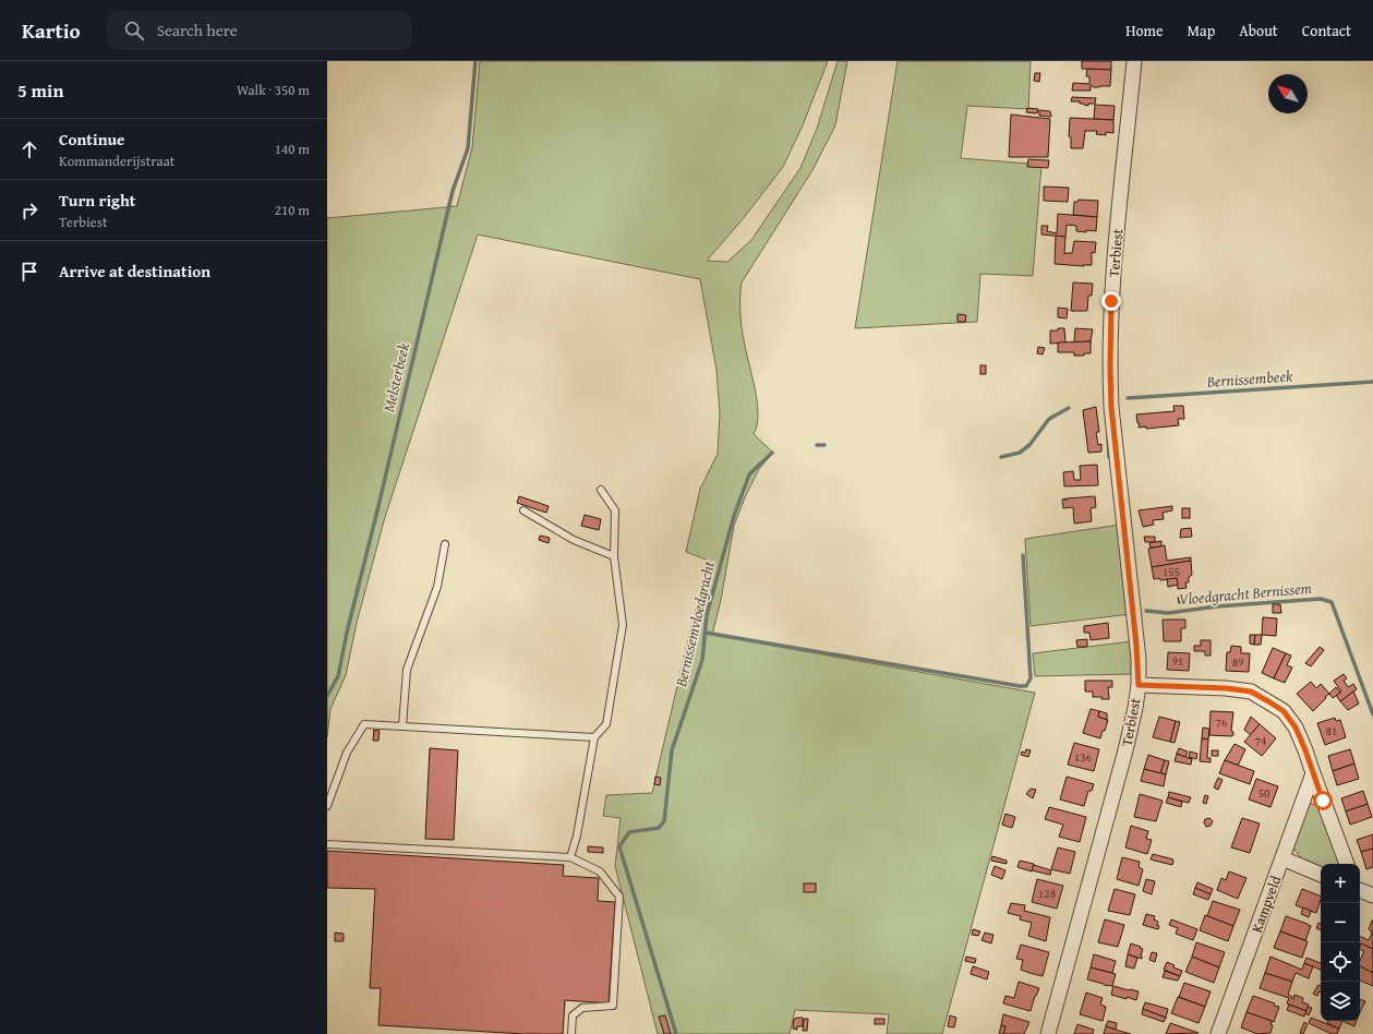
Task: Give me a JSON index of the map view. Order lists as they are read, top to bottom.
{
  "streets": {
    "street": ["Terbiest", "Kampveld"]
  },
  "water": [
    "Melsterbeek",
    "Bernissembeek",
    "Vloedgracht Bernissem",
    "Bernissemvloedgracht"
  ],
  "house_numbers": [
    "155",
    "91",
    "89",
    "76",
    "81",
    "74",
    "136",
    "50",
    "128"
  ],
  "north": "top left",
  "page": {
    "header": "Kartio",
    "search": "Search here",
    "nav": [
      "Home",
      "Map",
      "About",
      "Contact"
    ],
    "heading": ["5 min", "Walk · 350 m"],
    "list": [
      ["Continue", "Kommanderijstraat", "140 m"],
      ["Turn right", "Terbiest", "210 m"],
      "Arrive at destination"
    ],
    "map_buttons": ["+", "−"]
  }
}
